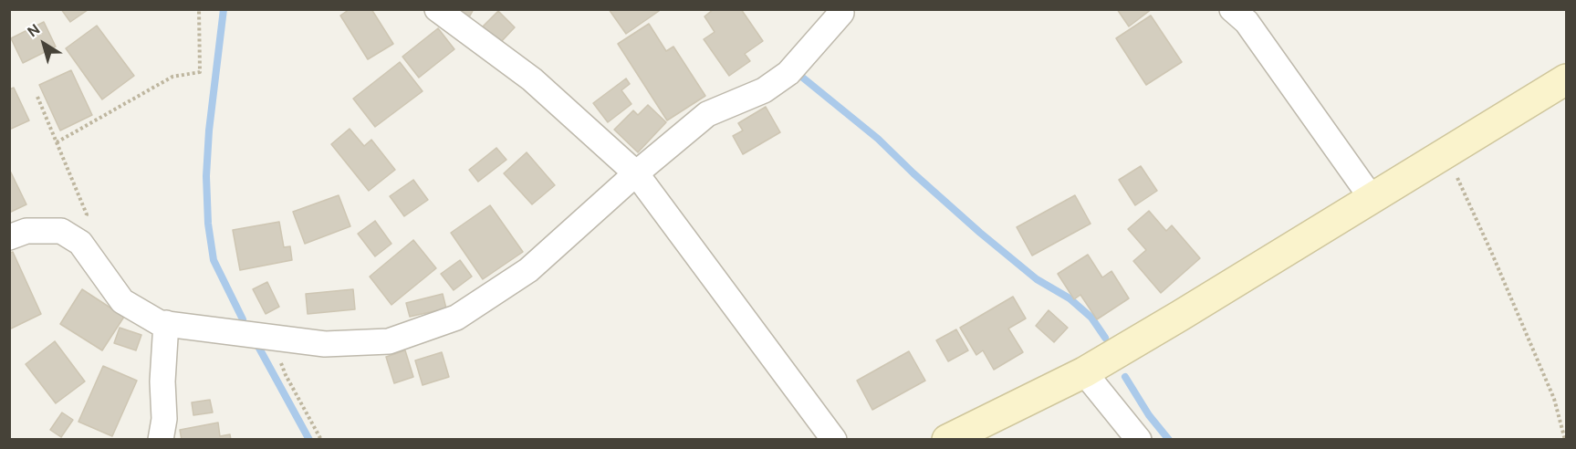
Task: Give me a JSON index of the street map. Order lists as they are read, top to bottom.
{
  "north": "top left"
}
